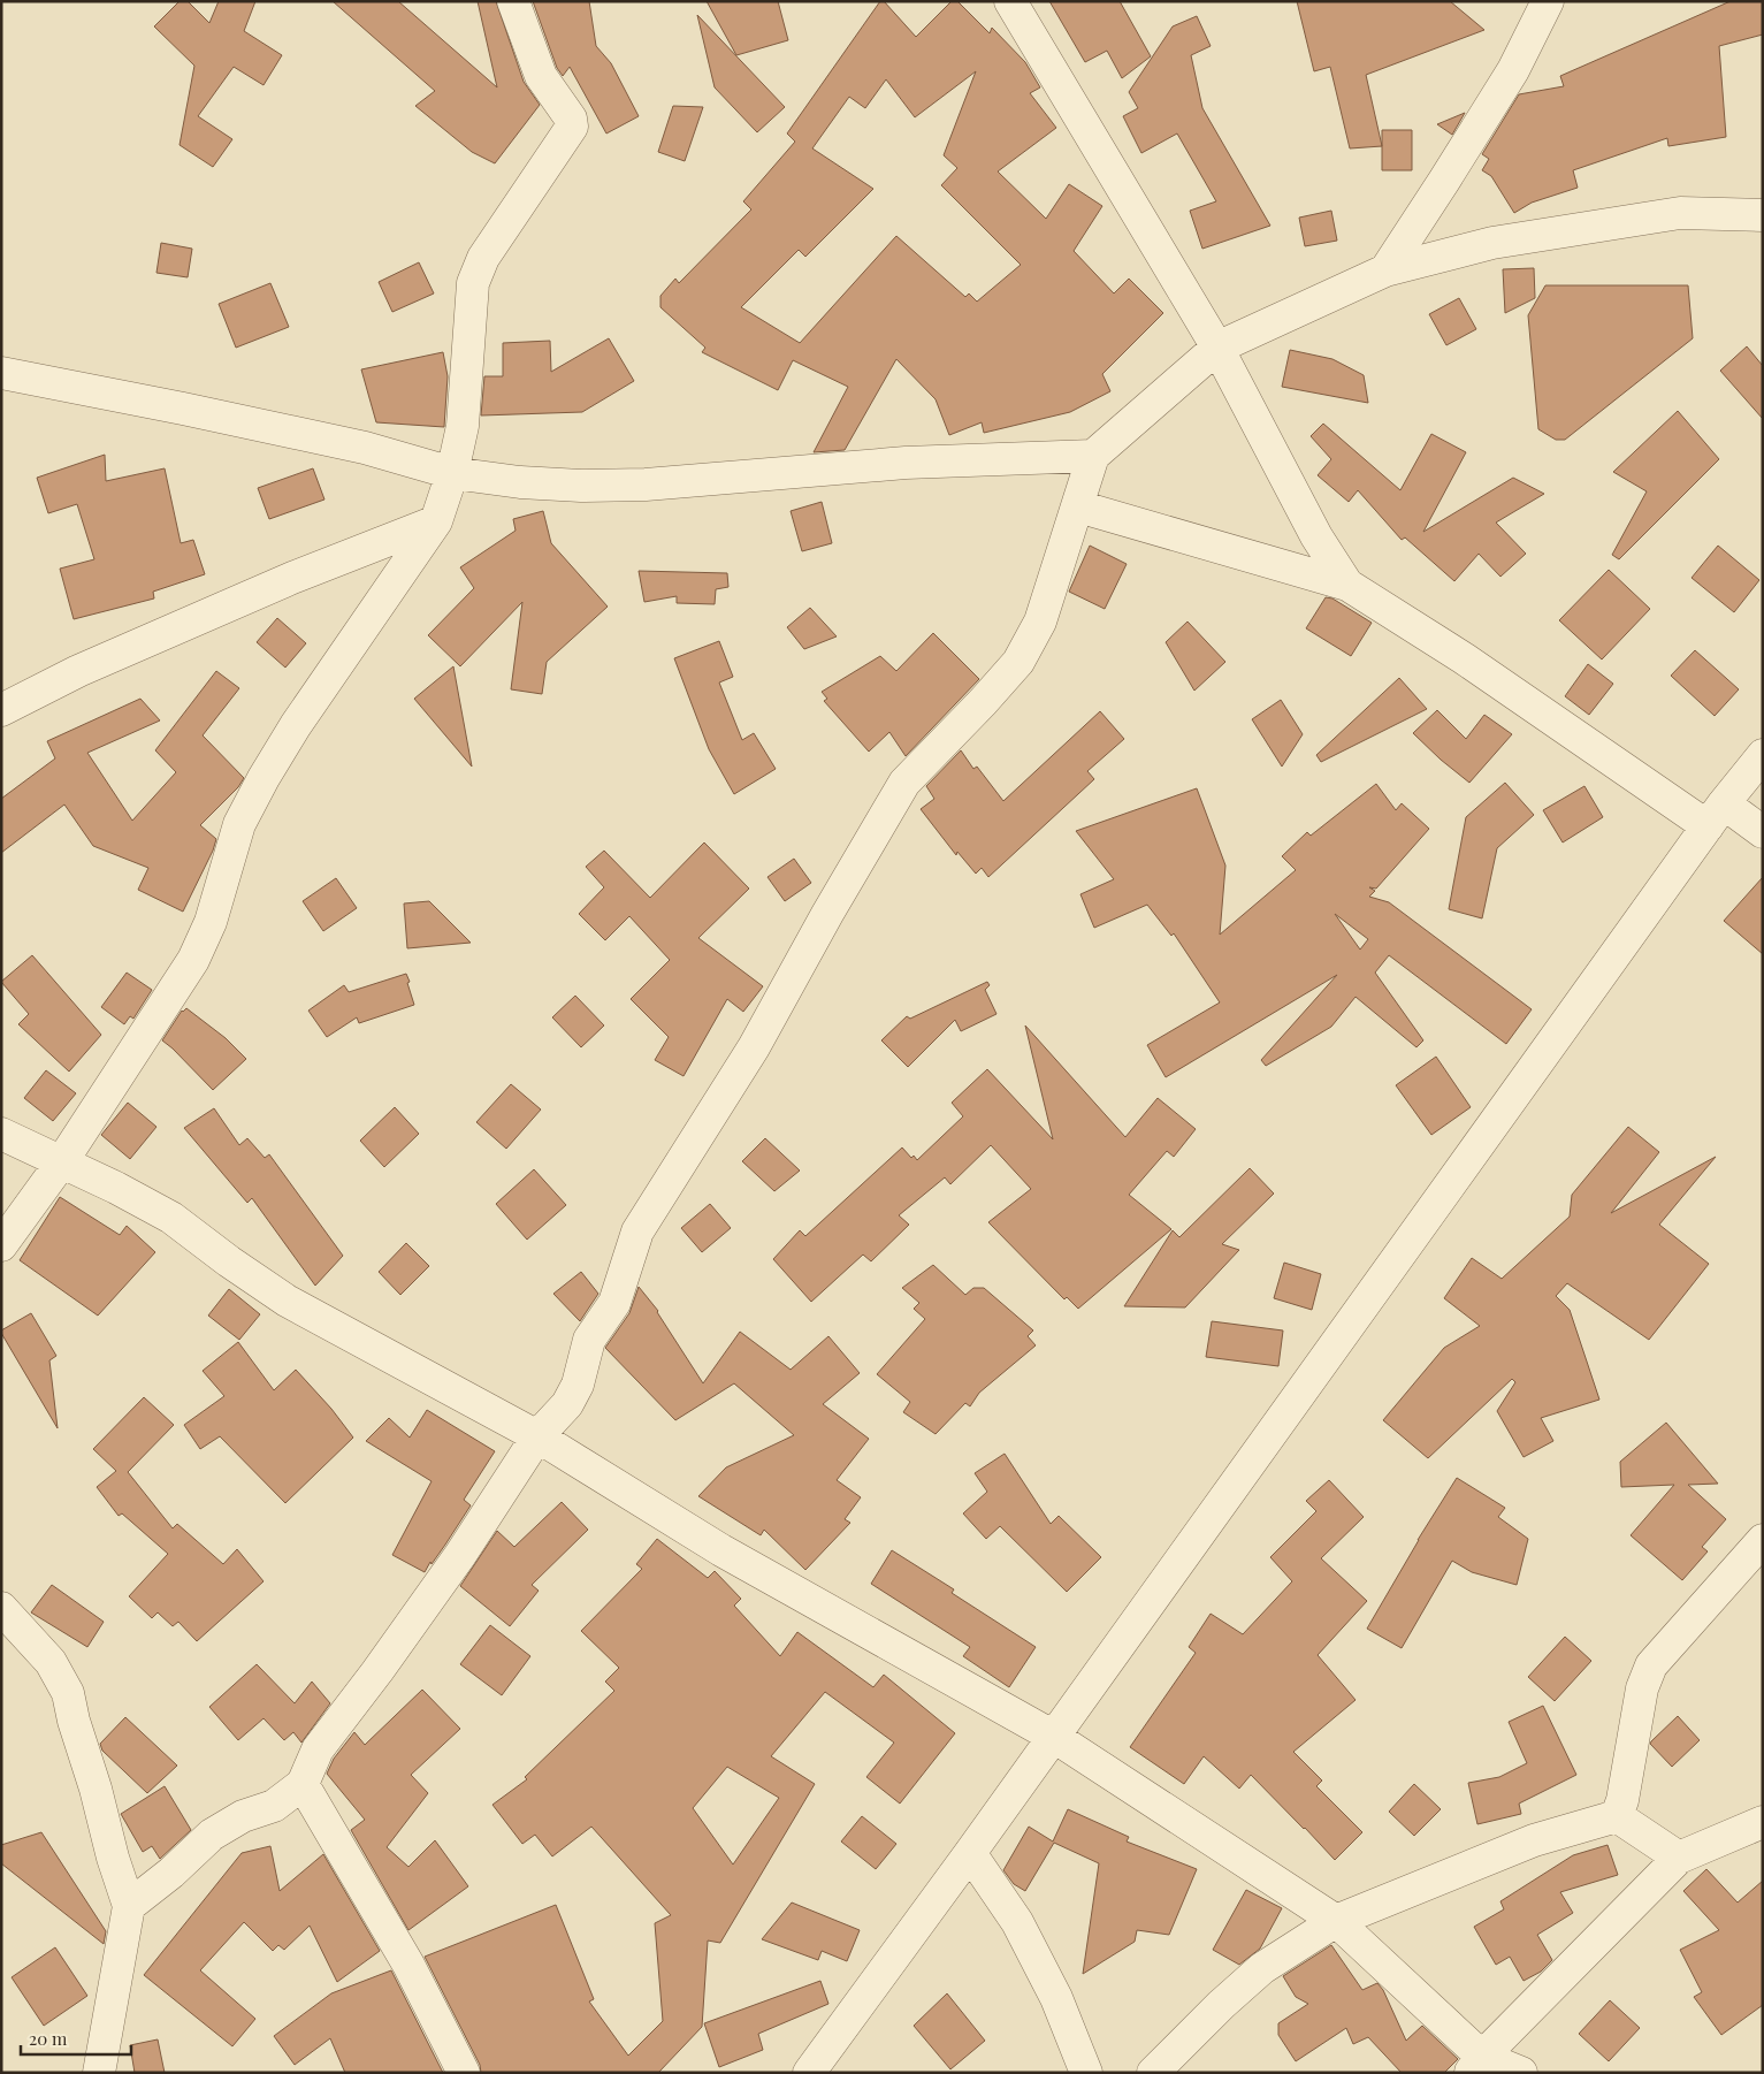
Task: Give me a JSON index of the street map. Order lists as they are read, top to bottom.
{
  "scale_bar": "20 m"
}
